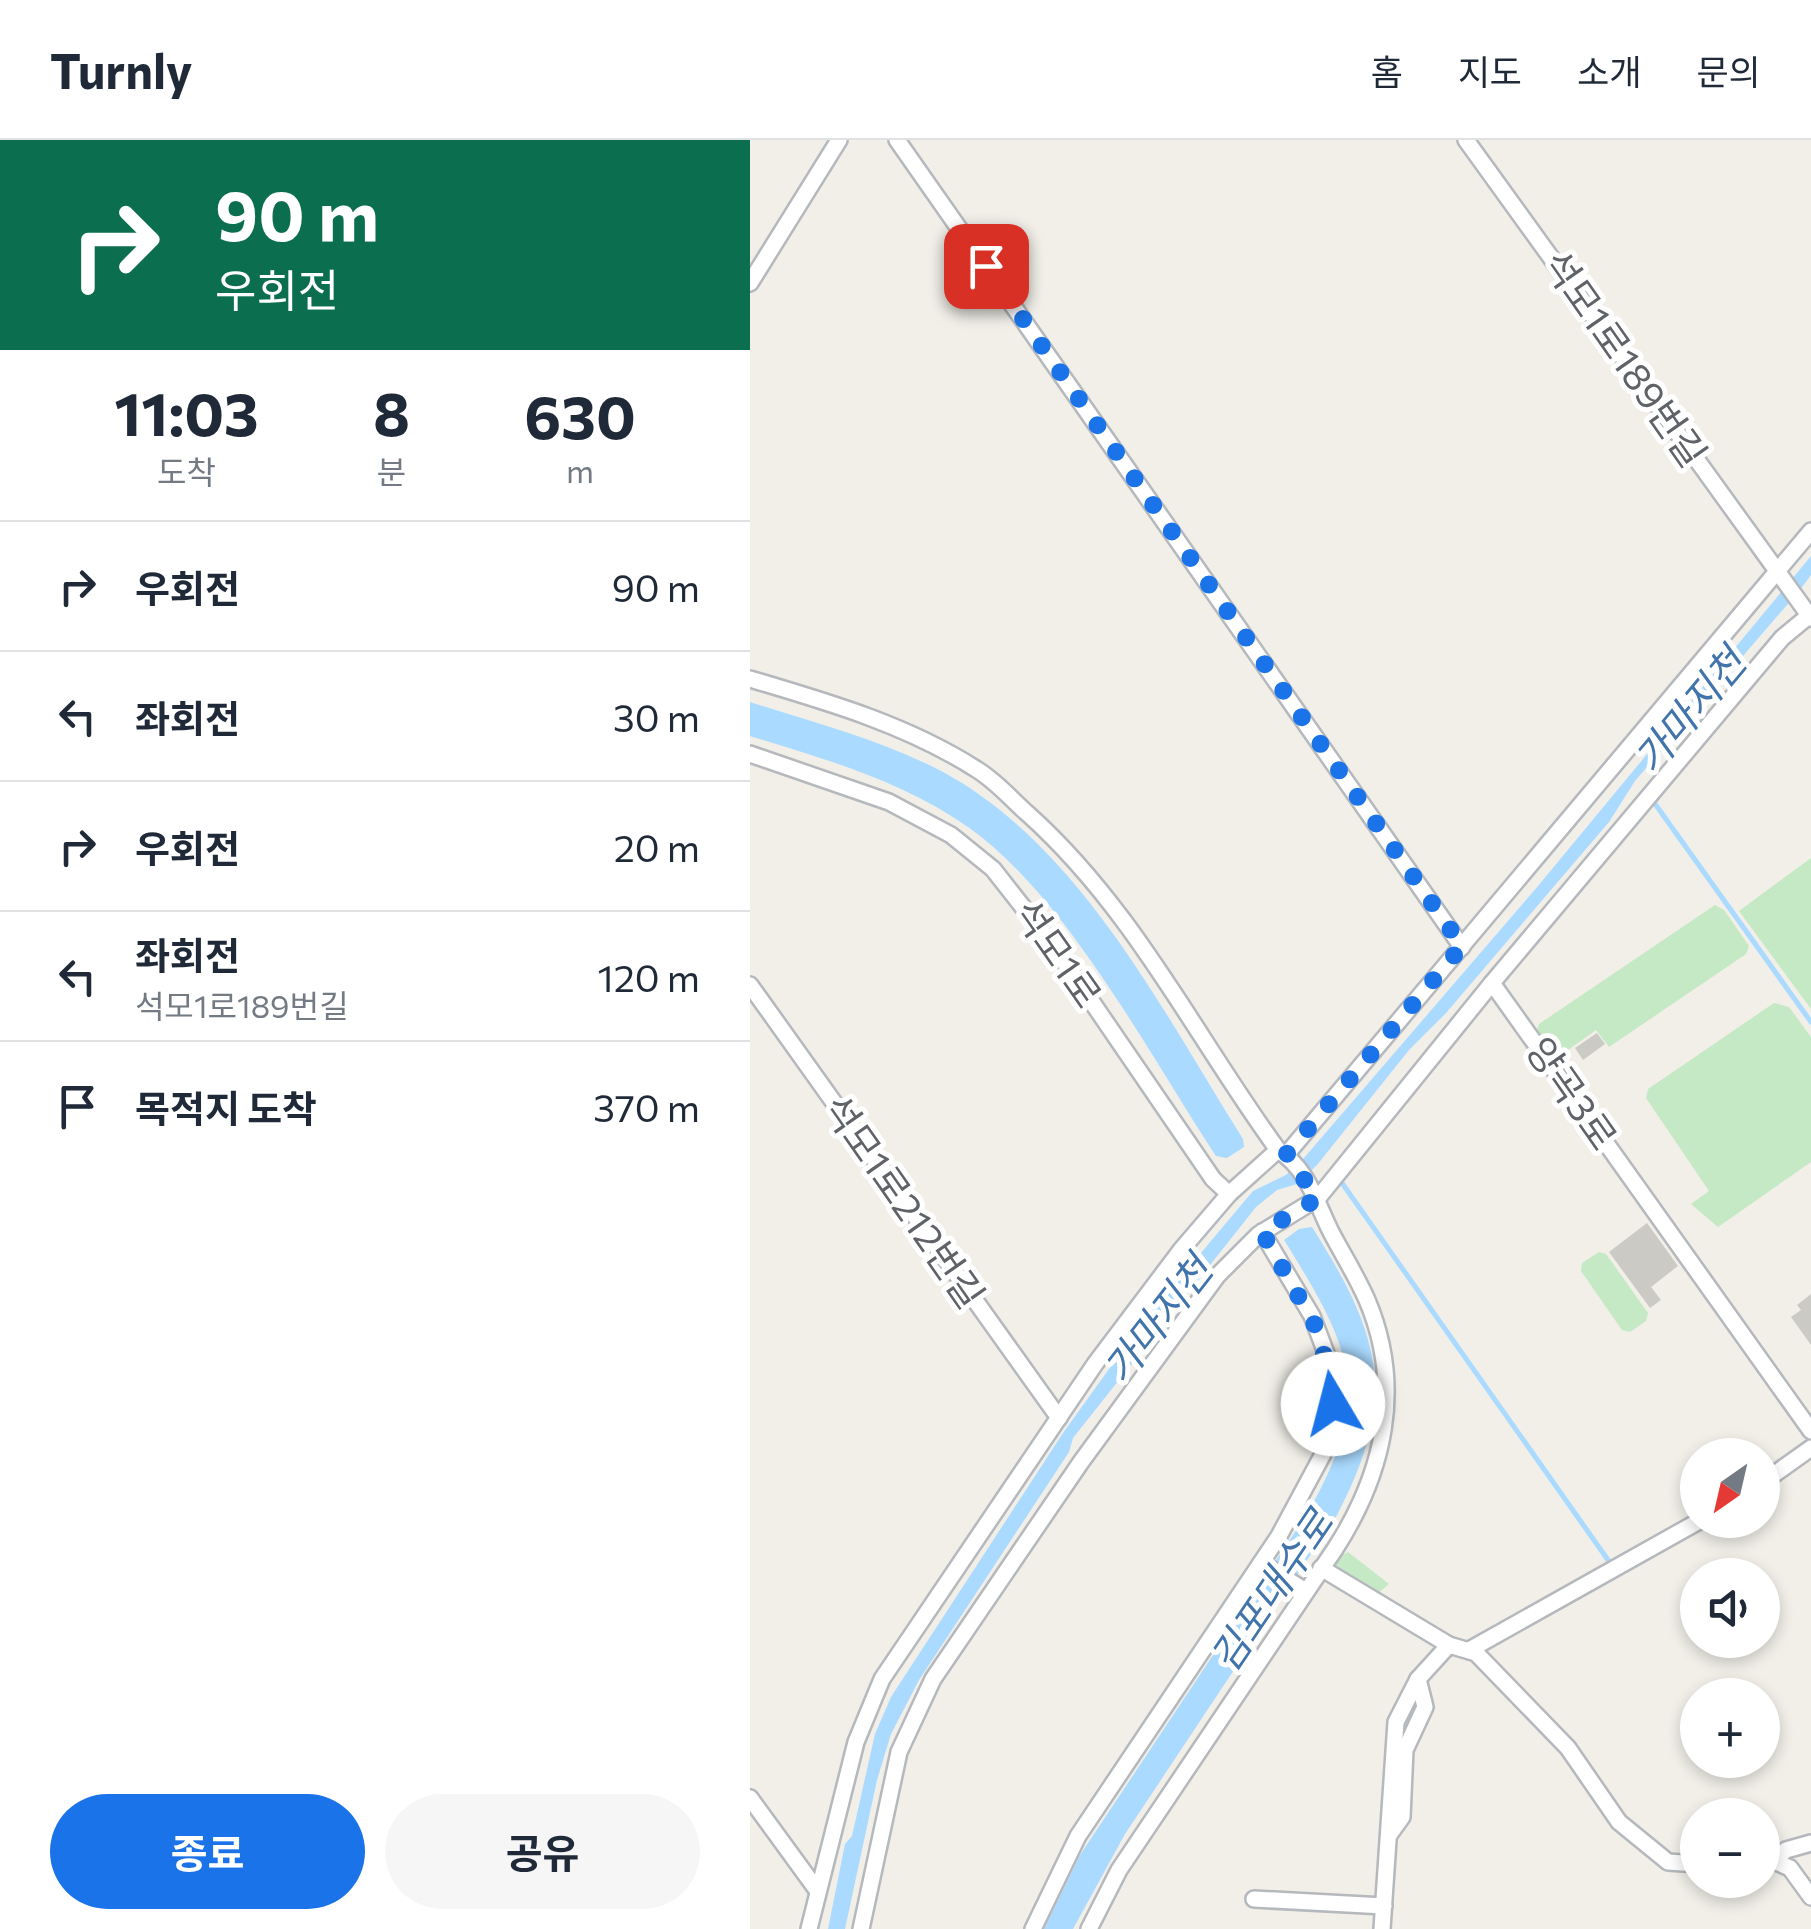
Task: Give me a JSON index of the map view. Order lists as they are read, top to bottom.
{
  "streets": {
    "lane": [
      "석모1로189번길",
      "석모1로",
      "양곡3로",
      "석모1로212번길"
    ]
  },
  "water": ["가마지천", "김포대수로"],
  "north": "bottom left",
  "page": {
    "header": "Turnly",
    "nav": [
      "홈",
      "지도",
      "소개",
      "문의"
    ],
    "turn": ["90 m", "우회전"],
    "eta": [
      "11:03",
      "도착",
      "8",
      "분",
      "630",
      "m"
    ],
    "list": [
      {
        "name": "우회전",
        "value": "90 m"
      },
      {
        "name": "좌회전",
        "value": "30 m"
      },
      {
        "name": "우회전",
        "value": "20 m"
      },
      {
        "name": "좌회전",
        "note": "석모1로189번길",
        "value": "120 m"
      },
      {
        "name": "목적지 도착",
        "value": "370 m"
      }
    ],
    "map_buttons": ["+", "−"],
    "buttons": ["종료", "공유"]
  }
}
